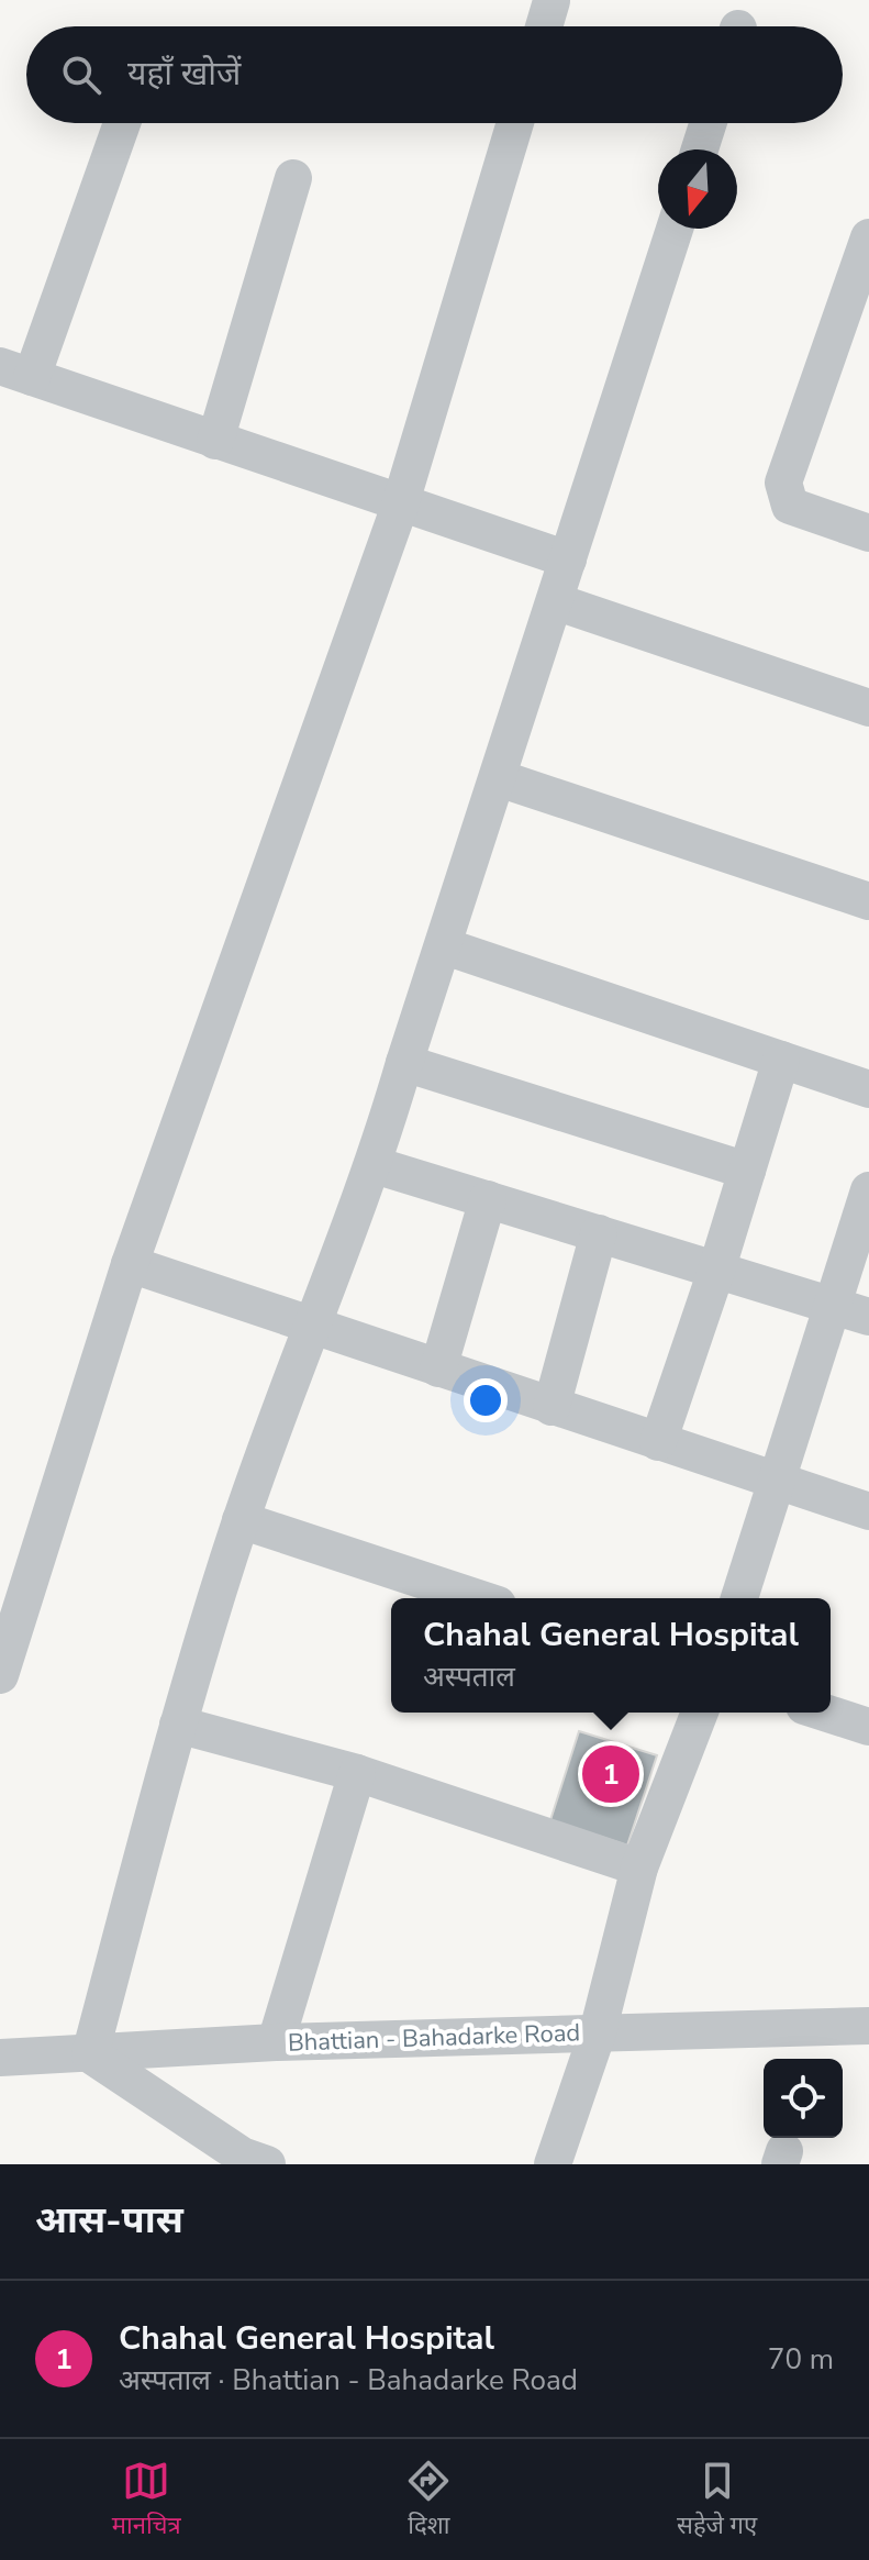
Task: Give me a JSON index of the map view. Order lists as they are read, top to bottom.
{
  "streets": {
    "street": ["Bhattian - Bahadarke Road"]
  },
  "north": "bottom",
  "page": {
    "search": "यहाँ खोजें",
    "popup": ["Chahal General Hospital", "अस्पताल"],
    "pins": "1",
    "heading": "आस-पास",
    "list": [
      {
        "mark": "1",
        "name": "Chahal General Hospital",
        "note": "अस्पताल · Bhattian - Bahadarke Road",
        "value": "70 m"
      }
    ],
    "nav": ["मानचित्र", "दिशा", "सहेजे गए"]
  }
}
